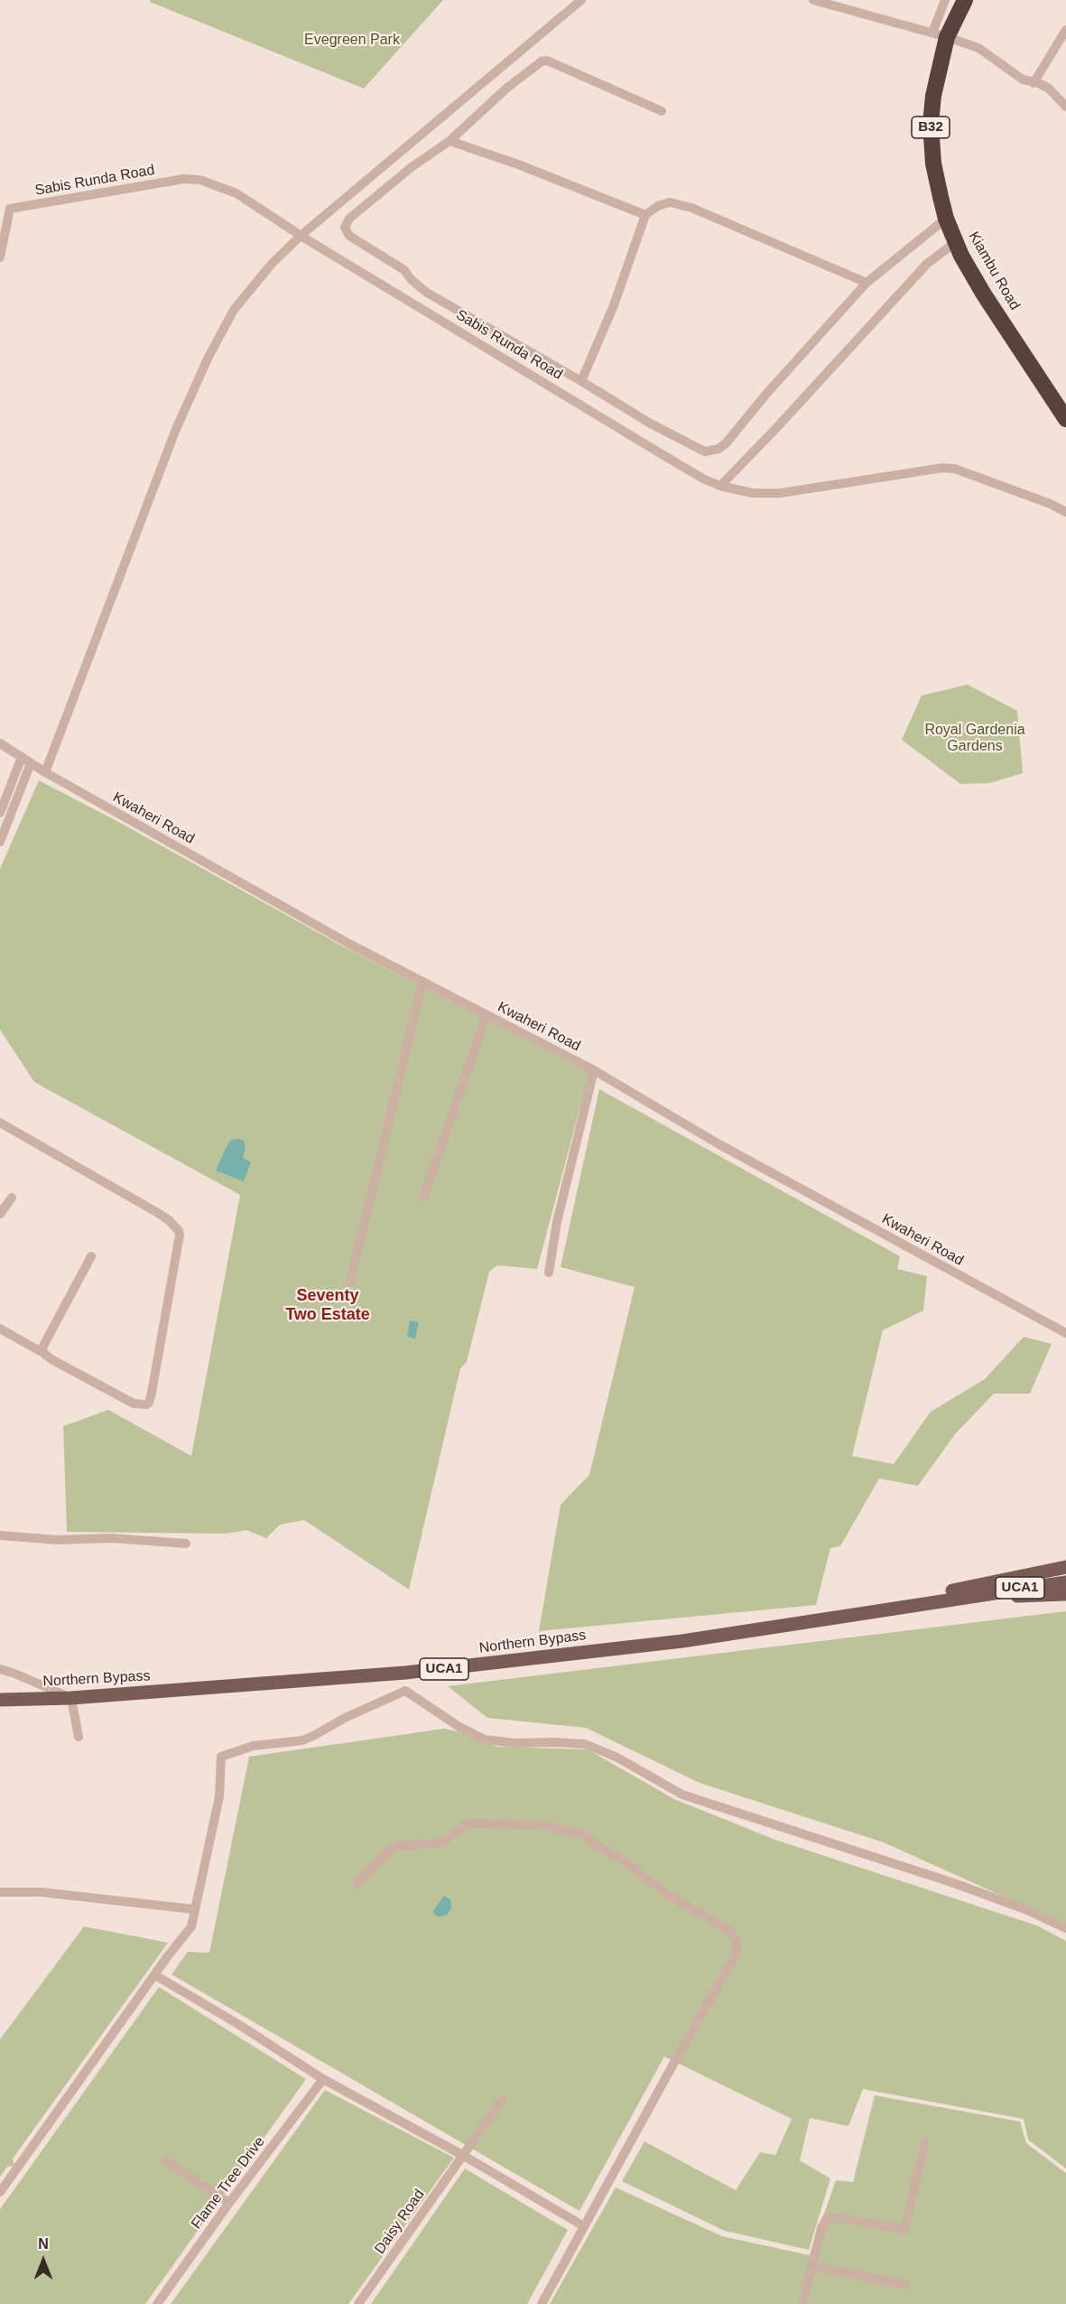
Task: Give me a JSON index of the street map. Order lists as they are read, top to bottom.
{
  "streets": {
    "highway": ["B32", "Kiambu Road"],
    "main road": ["UCA1", "Northern Bypass"],
    "street": [
      "Sabis Runda Road",
      "Kwaheri Road",
      "Flame Tree Drive",
      "Daisy Road"
    ]
  },
  "districts": ["Seventy Two Estate"],
  "parks": ["Evegreen Park", "Royal Gardenia Gardens"],
  "north": "top"
}
